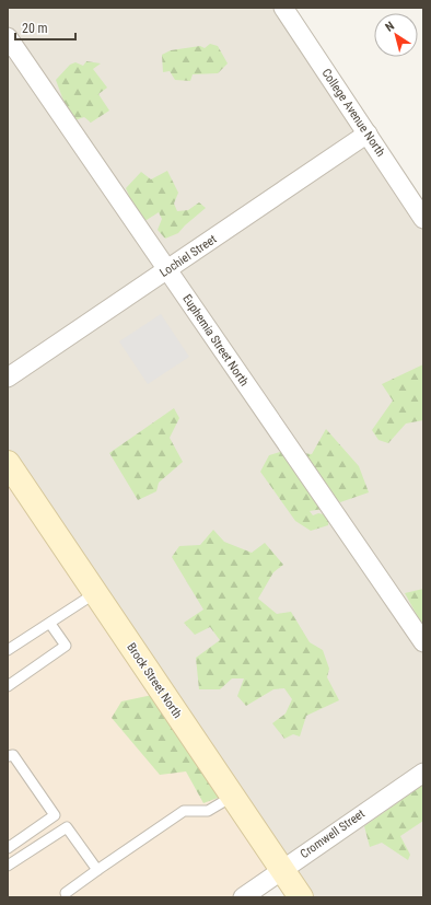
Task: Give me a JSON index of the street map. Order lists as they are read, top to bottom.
{
  "streets": {
    "main road": ["Brock Street North"],
    "street": [
      "College Avenue North",
      "Lochiel Street",
      "Euphemia Street North",
      "Cromwell Street"
    ]
  },
  "crossings": [
    ["College Avenue North", "Lochiel Street"],
    ["Lochiel Street", "Euphemia Street North"],
    ["Brock Street North", "Cromwell Street"]
  ],
  "scale_bar": "20 m",
  "north": "top left"
}
